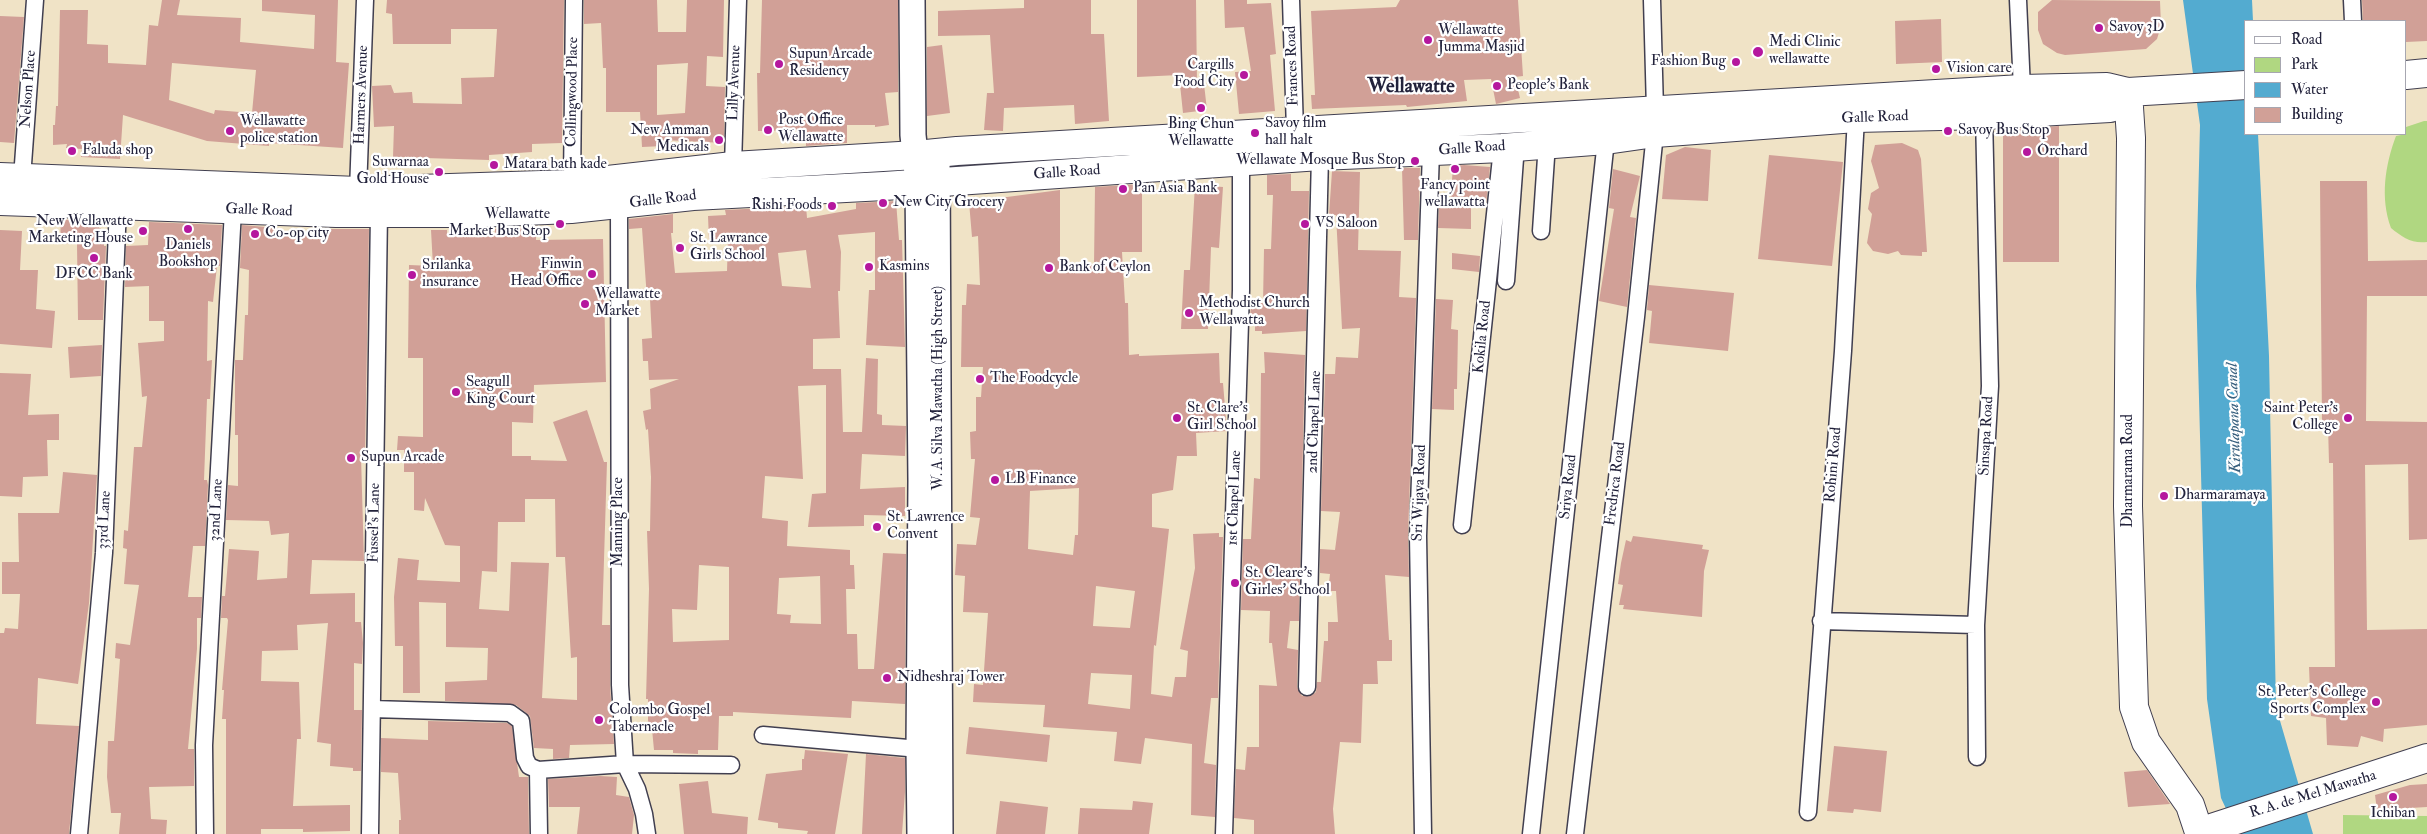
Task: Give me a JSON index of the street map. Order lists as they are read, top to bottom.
{
  "streets": {
    "highway": ["Galle Road", "Dharmarama Road", "R. A. de Mel Mawatha"],
    "main road": ["W. A. Silva Mawatha (High Street)"],
    "street": [
      "Frances Road",
      "Lilly Avenue",
      "Nelson Place",
      "Collingwood Place",
      "Harmers Avenue",
      "Kokila Road",
      "2nd Chapel Lane",
      "Sinsapa Road",
      "Rohini Road",
      "Fredrica Road",
      "Sriya Road",
      "Sri Wijaya Road",
      "1st Chapel Lane",
      "32nd Lane",
      "33rd Lane",
      "Manning Place",
      "Fussel's Lane"
    ]
  },
  "crossings": [
    ["Frances Road", "Galle Road"],
    ["Lilly Avenue", "Galle Road"],
    ["Nelson Place", "Galle Road"],
    ["Collingwood Place", "Galle Road"],
    ["Harmers Avenue", "Galle Road"],
    ["Galle Road", "Kokila Road"],
    ["Galle Road", "W. A. Silva Mawatha (High Street)"],
    ["Galle Road", "2nd Chapel Lane"],
    ["Galle Road", "Sinsapa Road"],
    ["Galle Road", "Rohini Road"],
    ["Galle Road", "Dharmarama Road"],
    ["Galle Road", "Fredrica Road"],
    ["Galle Road", "Sriya Road"],
    ["Galle Road", "Sri Wijaya Road"],
    ["Galle Road", "1st Chapel Lane"],
    ["Galle Road", "32nd Lane"],
    ["Galle Road", "33rd Lane"],
    ["Galle Road", "Manning Place"],
    ["Galle Road", "Fussel's Lane"],
    ["Dharmarama Road", "R. A. de Mel Mawatha"]
  ],
  "districts": ["Wellawatte"],
  "water": ["Kirulapana Canal"],
  "places": [
    "Savoy 3D",
    "Wellawatte Jumma Masjid",
    "Medi Clinic wellawatte",
    "Fashion Bug",
    "Supun Arcade Residency",
    "Vision care",
    "Cargills Food City",
    "People's Bank",
    "Bing Chun Wellawatte",
    "Post Office Wellawatte",
    "Wellawatte police station",
    "Savoy Bus Stop",
    "Savoy film hall halt",
    "New Amman Medicals",
    "Faluda shop",
    "Orchard",
    "Wellawate Mosque Bus Stop",
    "Matara bath kade",
    "Fancy point wellawatta",
    "Suwarnaa Gold House",
    "Pan Asia Bank",
    "New City Grocery",
    "Rishi Foods",
    "Wellawatte Market Bus Stop",
    "VS Saloon",
    "Daniels Bookshop",
    "New Wellawatte Marketing House",
    "Co-op city",
    "St. Lawrance Girls School",
    "DFCC Bank",
    "Kasmins",
    "Bank of Ceylon",
    "Finwin Head Office",
    "Srilanka insurance",
    "Wellawatte Market",
    "Methodist Church Wellawatta",
    "The Foodcycle",
    "Seagull King Court",
    "St. Clare's Girl School",
    "Saint Peter's College",
    "Supun Arcade",
    "LB Finance",
    "Dharmaramaya",
    "St. Lawrence Convent",
    "St. Cleare's Girles' School",
    "Nidheshraj Tower",
    "St. Peter's College Sports Complex",
    "Colombo Gospel Tabernacle",
    "Ichiban"
  ],
  "legend": [
    "Road",
    "Park",
    "Water",
    "Building"
  ]
}
